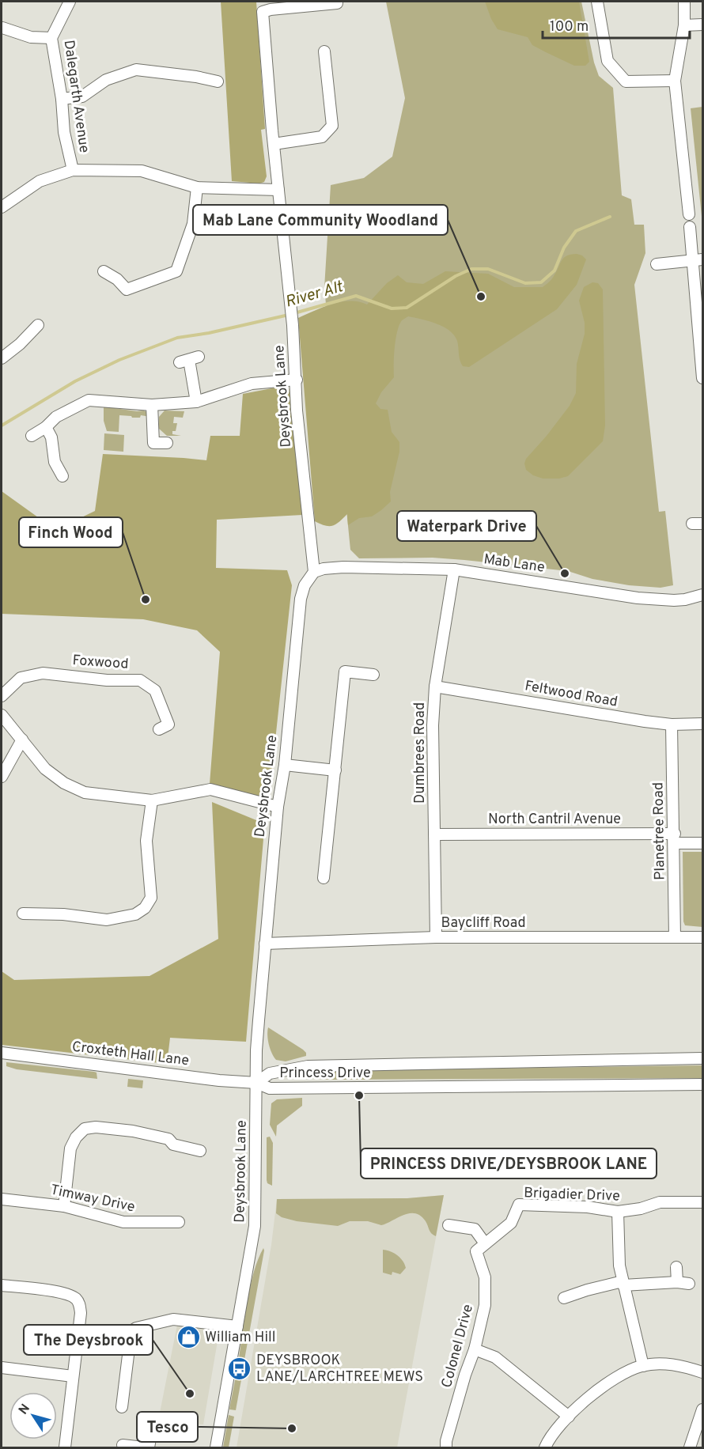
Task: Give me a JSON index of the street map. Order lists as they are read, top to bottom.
{
  "streets": {
    "street": [
      "Dalegarth Avenue",
      "Deysbrook Lane",
      "Mab Lane",
      "Foxwood",
      "Feltwood Road",
      "Dumbrees Road",
      "North Cantril Avenue",
      "Planetree Road",
      "Baycliff Road",
      "Croxteth Hall Lane",
      "Princess Drive",
      "Brigadier Drive",
      "Timway Drive",
      "Colonel Drive"
    ]
  },
  "crossings": [
    ["Deysbrook Lane", "Mab Lane"],
    ["Deysbrook Lane", "Baycliff Road"],
    ["Deysbrook Lane", "Croxteth Hall Lane"],
    ["Deysbrook Lane", "Princess Drive"],
    ["Mab Lane", "Dumbrees Road"],
    ["Feltwood Road", "Dumbrees Road"],
    ["Feltwood Road", "Planetree Road"],
    ["Dumbrees Road", "North Cantril Avenue"],
    ["Dumbrees Road", "Baycliff Road"],
    ["North Cantril Avenue", "Planetree Road"],
    ["Planetree Road", "Baycliff Road"],
    ["Croxteth Hall Lane", "Princess Drive"],
    ["Brigadier Drive", "Colonel Drive"]
  ],
  "water": ["River Alt"],
  "places": {
    "other": [
      "Mab Lane Community Woodland",
      "Waterpark Drive",
      "Finch Wood",
      "PRINCESS DRIVE/DEYSBROOK LANE",
      "The Deysbrook",
      "Tesco"
    ],
    "shop": ["William Hill"],
    "bus stop": ["DEYSBROOK LANE/LARCHTREE MEWS"]
  },
  "scale_bar": "100 m",
  "north": "top left"
}
